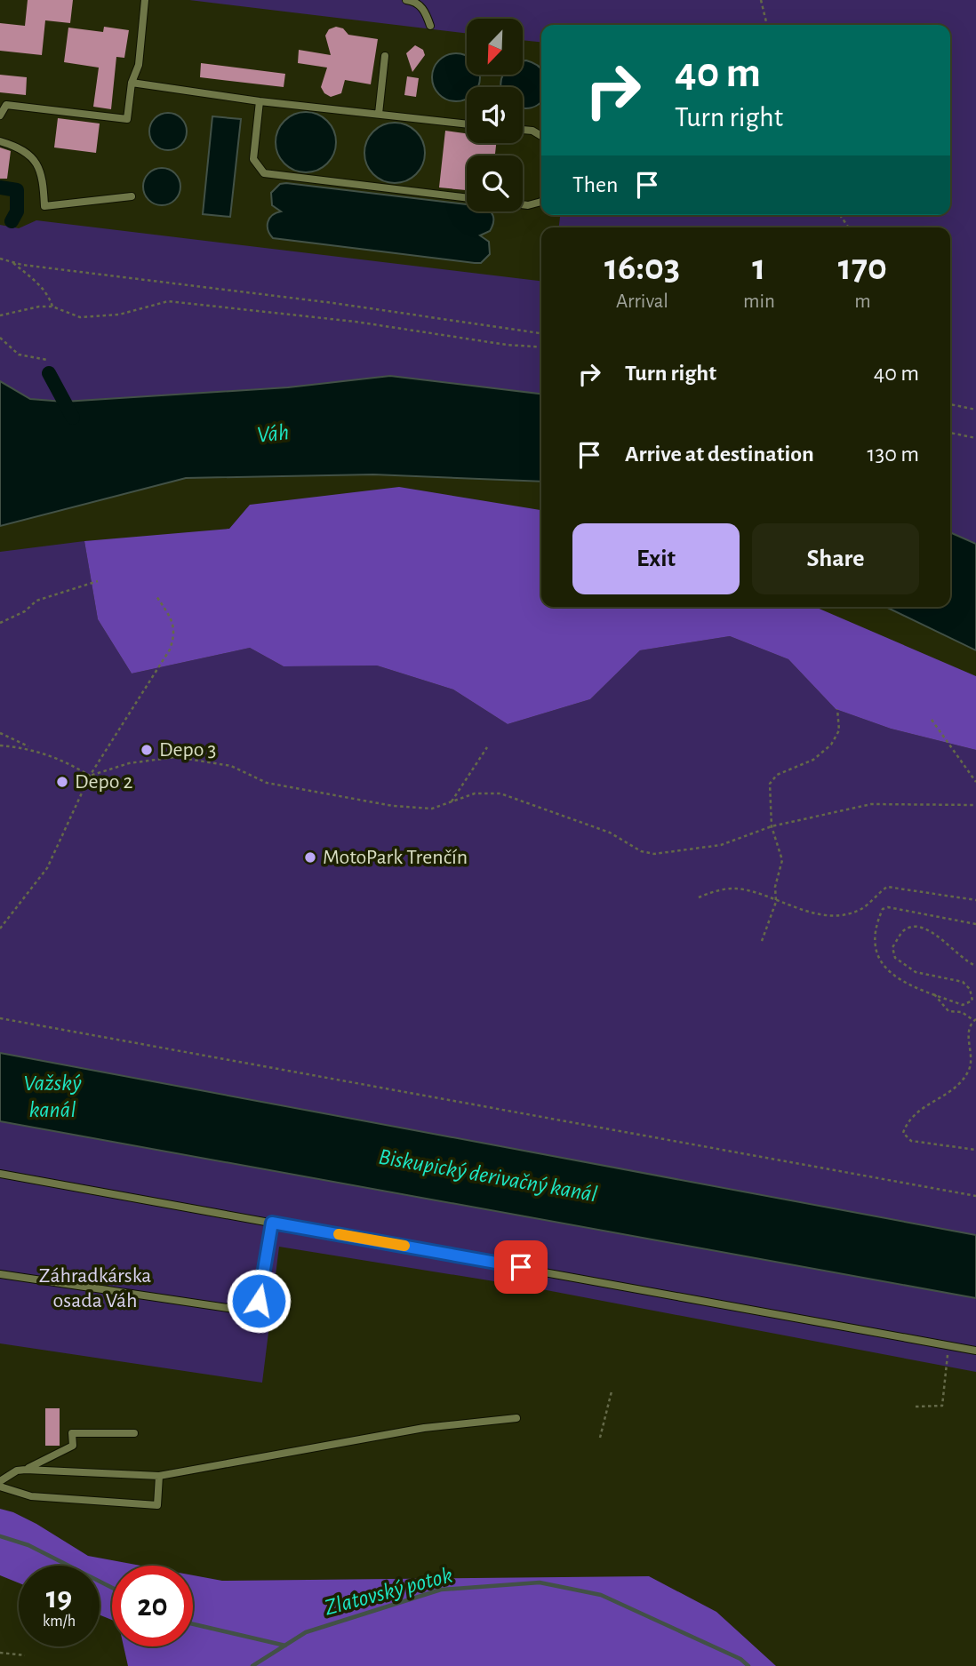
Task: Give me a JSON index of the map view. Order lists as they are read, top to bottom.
{
  "water": [
    "Váh",
    "Važský kanál",
    "Biskupický derivačný kanál",
    "Zlatovský potok"
  ],
  "parks": ["Záhradkárska osada Váh"],
  "places": ["Depo 3", "Depo 2", "MotoPark Trenčín"],
  "north": "bottom left",
  "page": {
    "turn": ["40 m", "Turn right"],
    "then": "Then",
    "eta": [
      "16:03",
      "Arrival",
      "1",
      "min",
      "170",
      "m"
    ],
    "list": [
      {
        "name": "Turn right",
        "value": "40 m"
      },
      {
        "name": "Arrive at destination",
        "value": "130 m"
      }
    ],
    "buttons": ["Exit", "Share"],
    "speed": "19 km/h",
    "limit": "20"
  }
}
